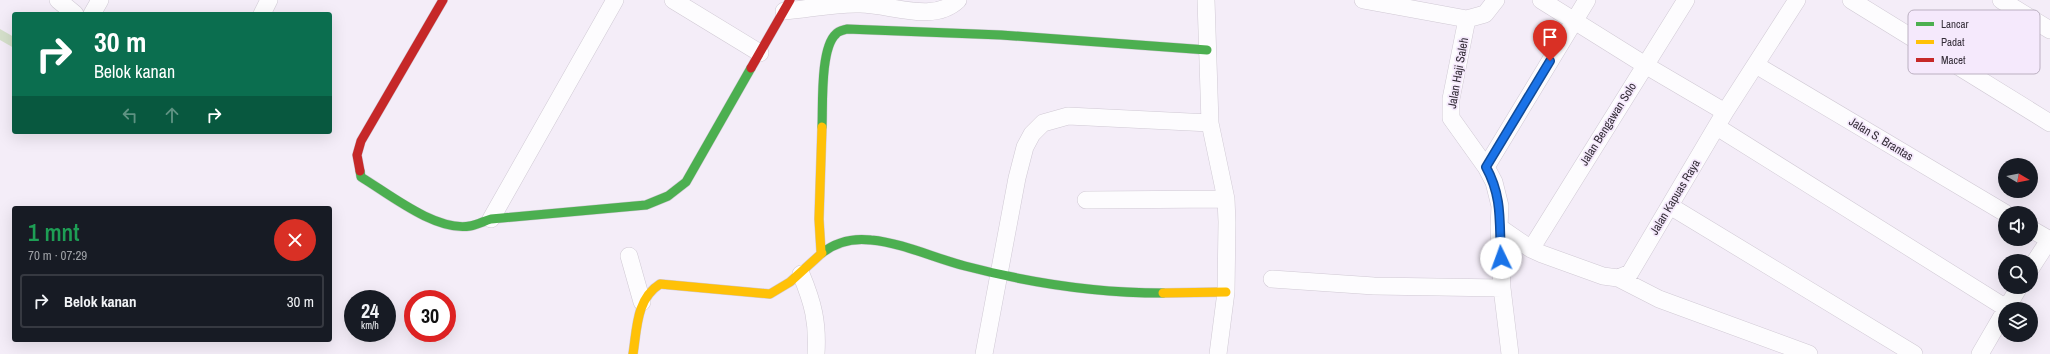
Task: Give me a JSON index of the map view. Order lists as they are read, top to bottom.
{
  "streets": {
    "street": [
      "Jalan Haji Saleh",
      "Jalan Bengawan Solo",
      "Jalan S. Brantas",
      "Jalan Kapuas Raya"
    ]
  },
  "crossings": [
    ["Jalan S. Brantas", "Jalan Kapuas Raya"]
  ],
  "legend": ["Lancar", "Padat", "Macet"],
  "north": "right",
  "page": {
    "turn": ["30 m", "Belok kanan"],
    "heading": ["1 mnt", "70 m · 07:29"],
    "list": [
      {
        "name": "Belok kanan",
        "value": "30 m"
      }
    ],
    "speed": "24 km/h",
    "limit": "30"
  }
}
